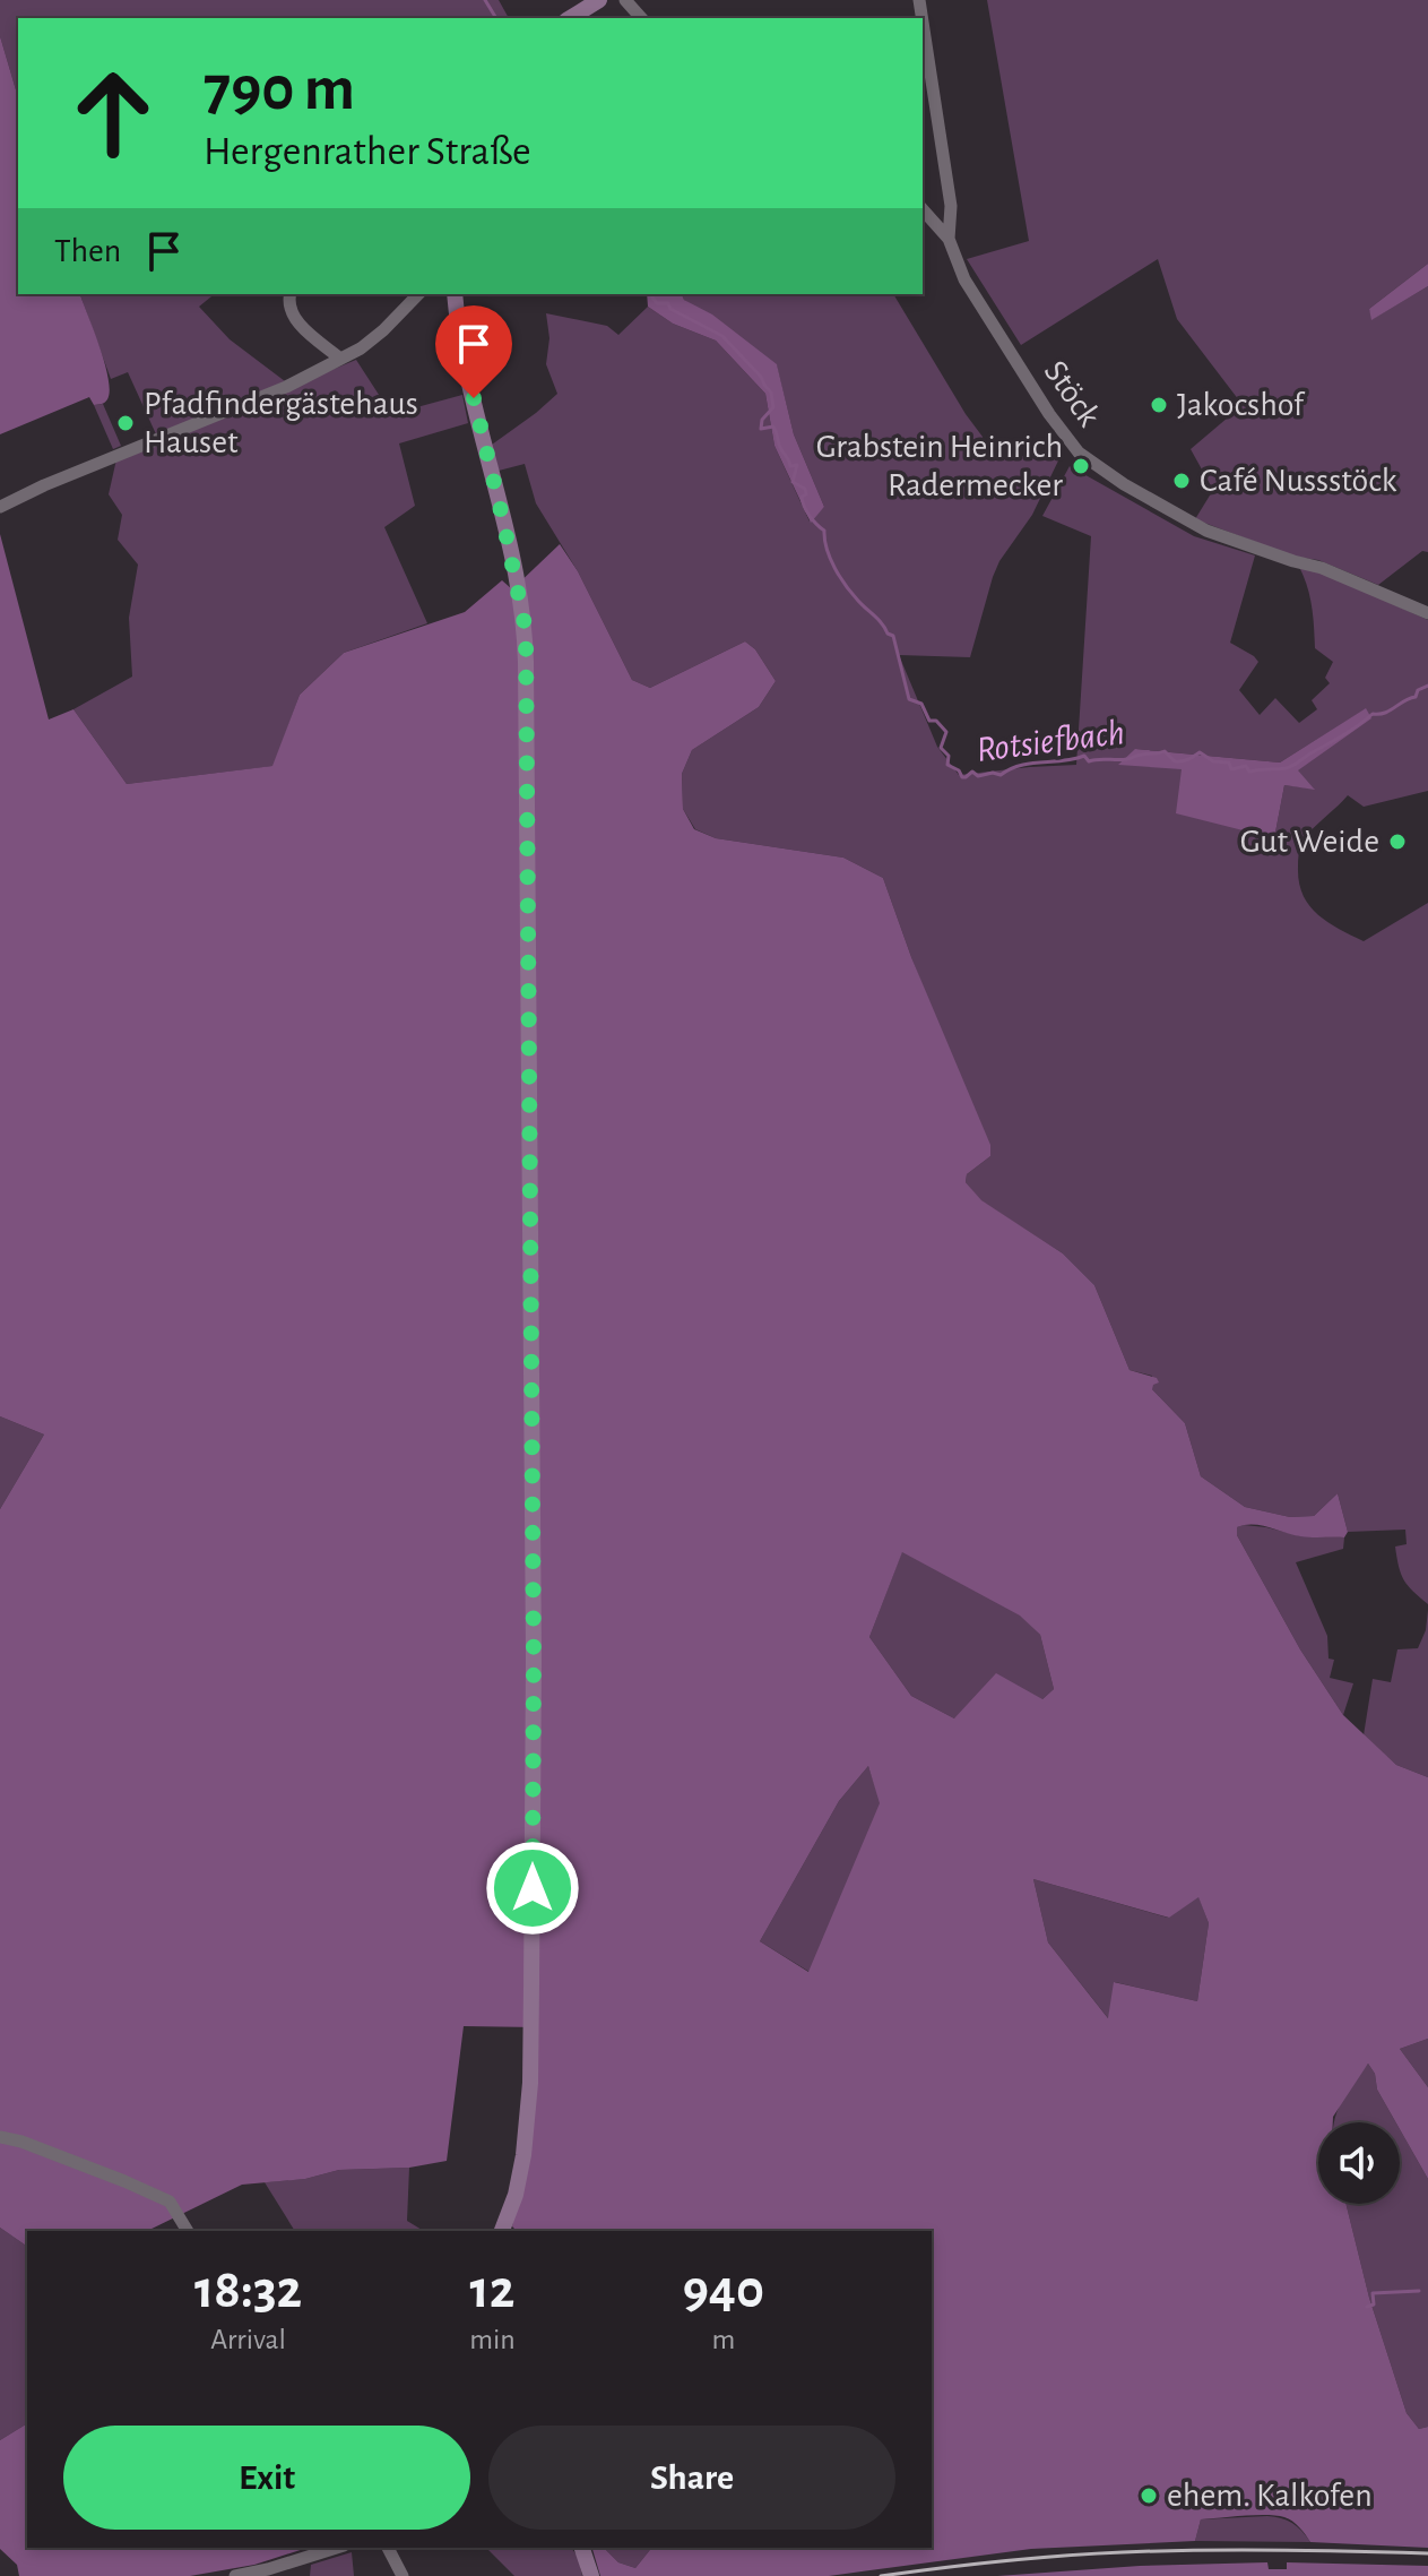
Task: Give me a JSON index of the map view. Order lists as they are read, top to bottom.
{
  "streets": {
    "street": ["Stöck"]
  },
  "water": ["Rotsiefbach"],
  "places": [
    "Jakocshof",
    "Pfadfindergästehaus Hauset",
    "Grabstein Heinrich Radermecker",
    "Café Nussstöck",
    "Gut Weide",
    "ehem. Kalkofen"
  ],
  "page": {
    "turn": ["790 m", "Hergenrather Straße"],
    "then": "Then",
    "eta": [
      "18:32",
      "Arrival",
      "12",
      "min",
      "940",
      "m"
    ],
    "buttons": ["Exit", "Share"]
  }
}
